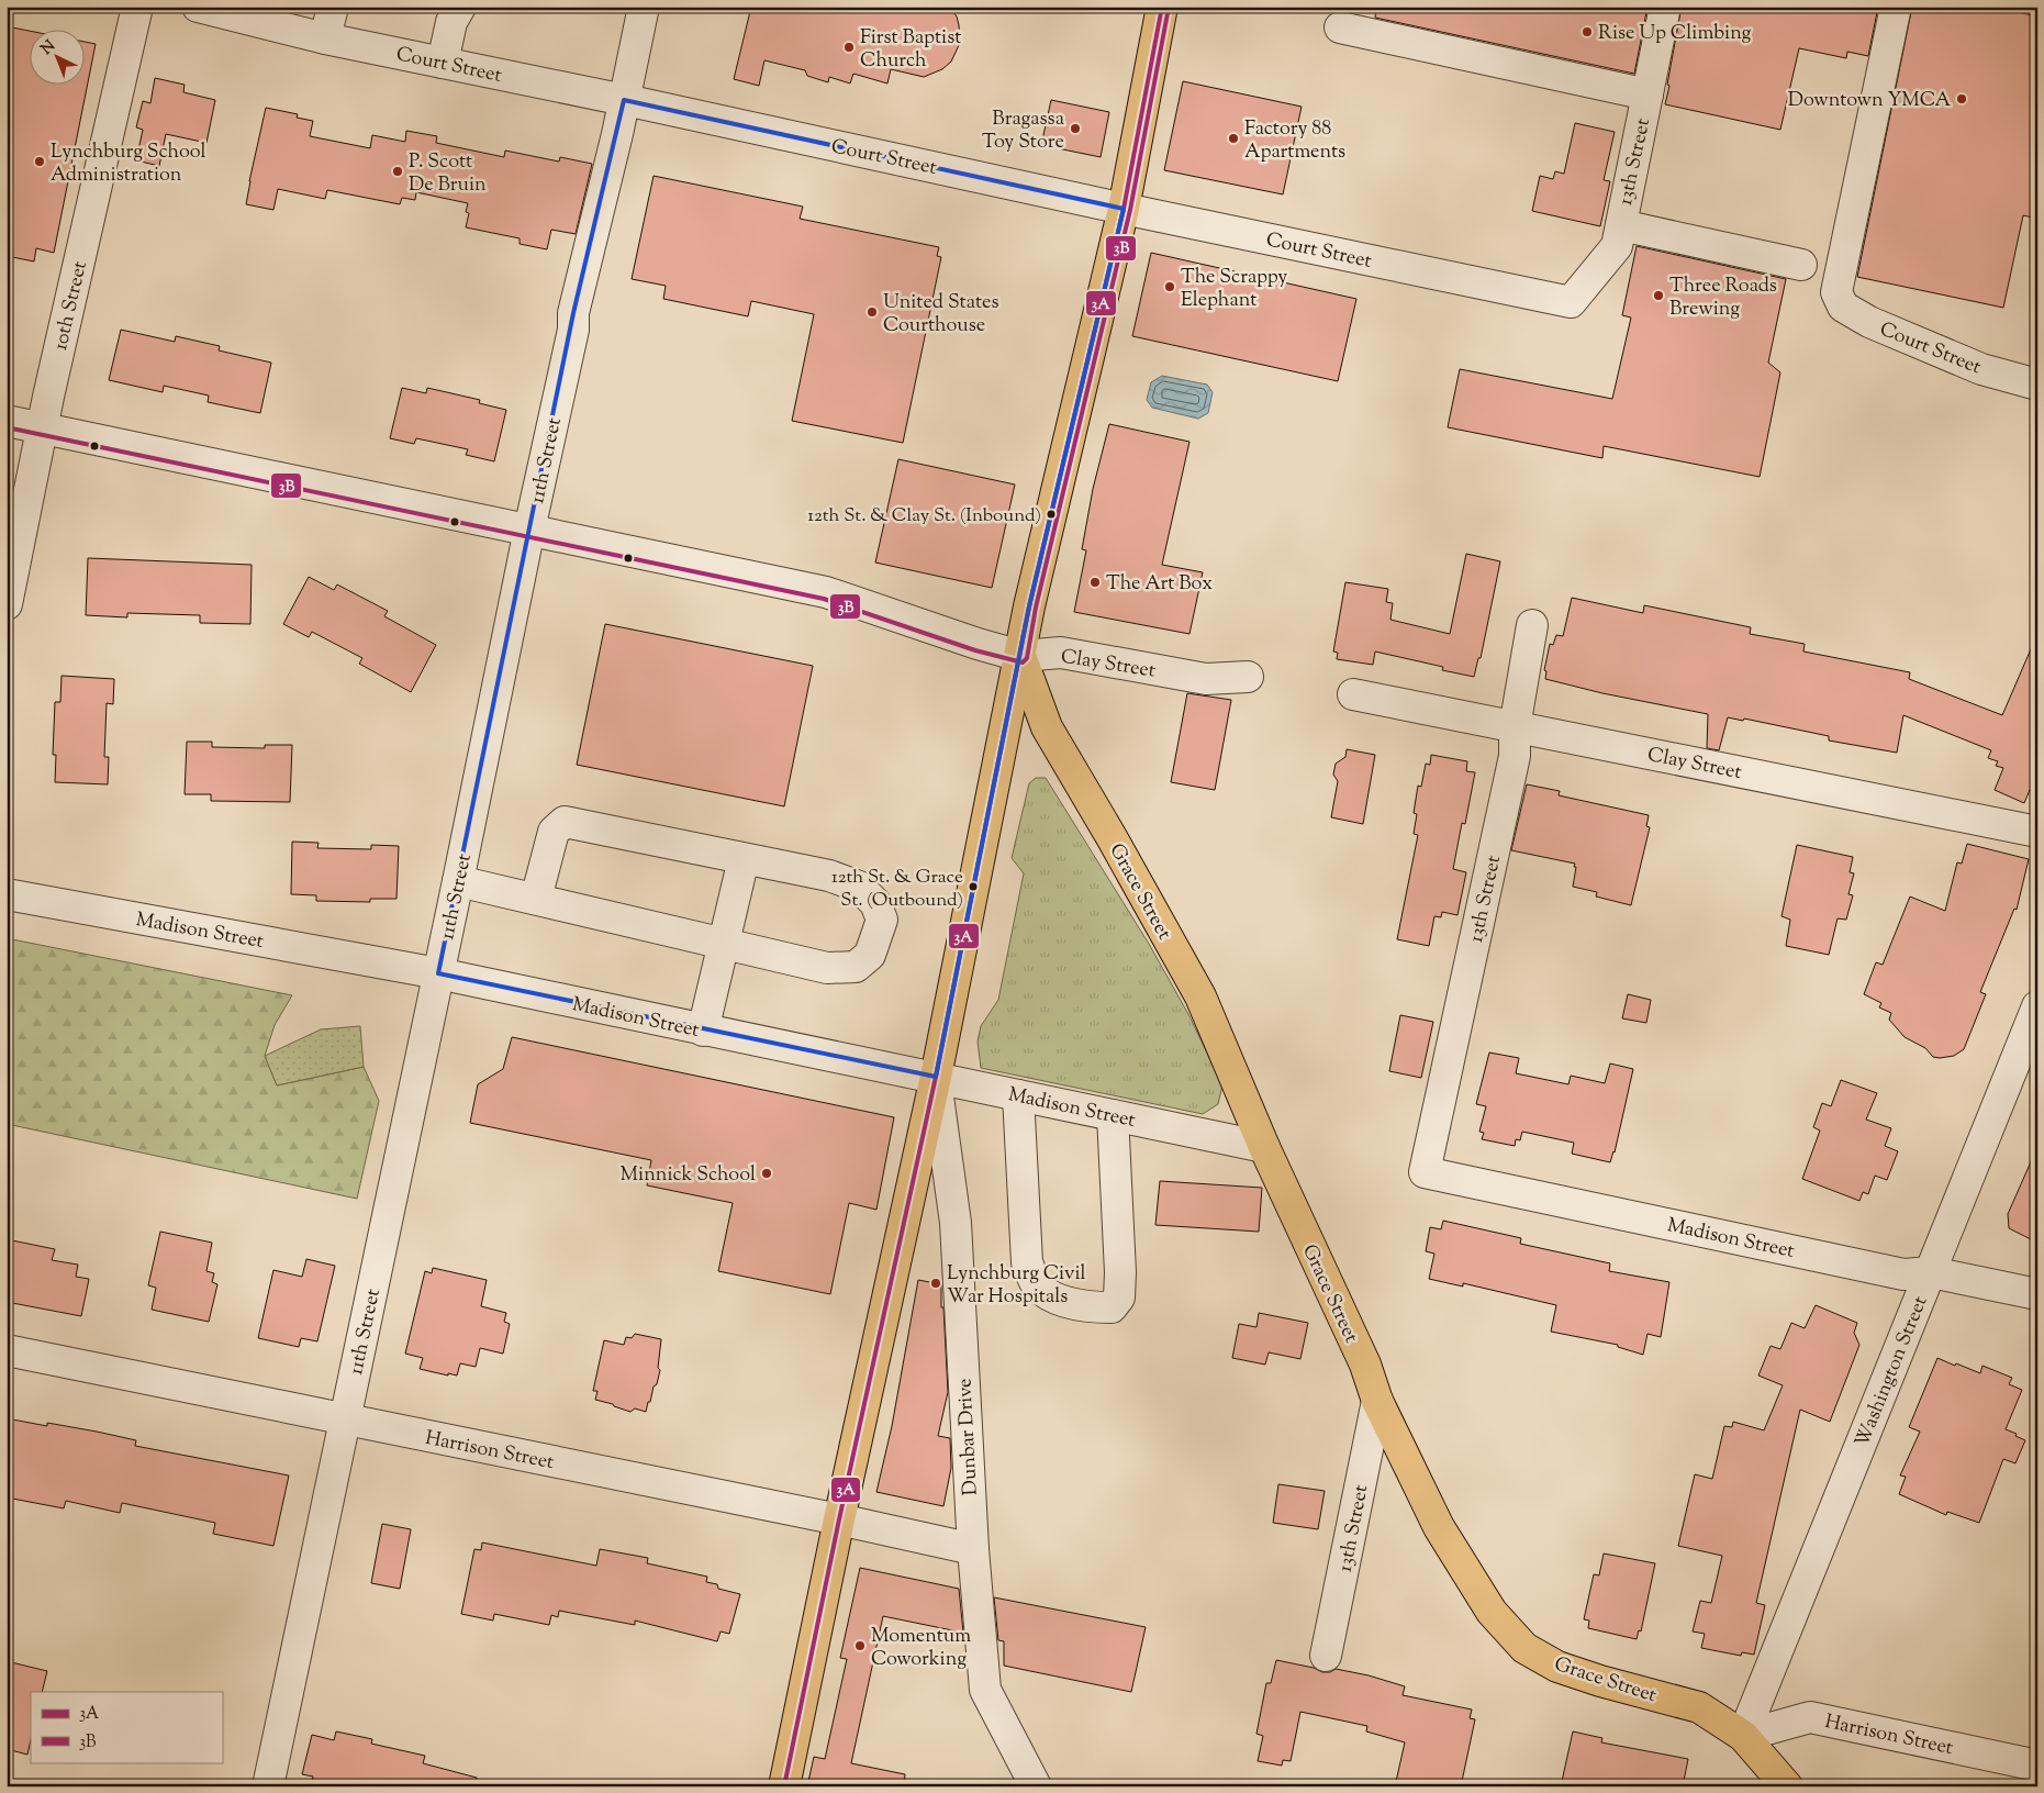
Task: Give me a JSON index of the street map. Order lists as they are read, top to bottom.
{
  "streets": {
    "main road": ["Grace Street"],
    "street": [
      "Court Street",
      "13th Street",
      "10th Street",
      "11th Street",
      "Clay Street",
      "Madison Street",
      "Washington Street",
      "Dunbar Drive",
      "Harrison Street"
    ]
  },
  "crossings": [
    ["Court Street", "13th Street"],
    ["Court Street", "11th Street"],
    ["13th Street", "Clay Street"],
    ["13th Street", "Grace Street"],
    ["13th Street", "Madison Street"],
    ["10th Street", "Clay Street"],
    ["11th Street", "Clay Street"],
    ["11th Street", "Madison Street"],
    ["11th Street", "Harrison Street"],
    ["Clay Street", "Grace Street"],
    ["Grace Street", "Madison Street"],
    ["Grace Street", "Washington Street"],
    ["Grace Street", "Harrison Street"],
    ["Madison Street", "Washington Street"],
    ["Madison Street", "Dunbar Drive"],
    ["Washington Street", "Harrison Street"],
    ["Dunbar Drive", "Harrison Street"]
  ],
  "places": [
    "Rise Up Climbing",
    "First Baptist Church",
    "Downtown YMCA",
    "Bragassa Toy Store",
    "Factory 88 Apartments",
    "Lynchburg School Administration",
    "P. Scott De Bruin",
    "The Scrappy Elephant",
    "Three Roads Brewing",
    "United States Courthouse",
    "12th St. & Clay St. (Inbound)",
    "The Art Box",
    "12th St. & Grace St. (Outbound)",
    "Minnick School",
    "Lynchburg Civil War Hospitals",
    "Momentum Coworking"
  ],
  "lines": ["transit line 3A", "transit line 3B"],
  "legend": ["3A", "3B"],
  "north": "top left"
}
